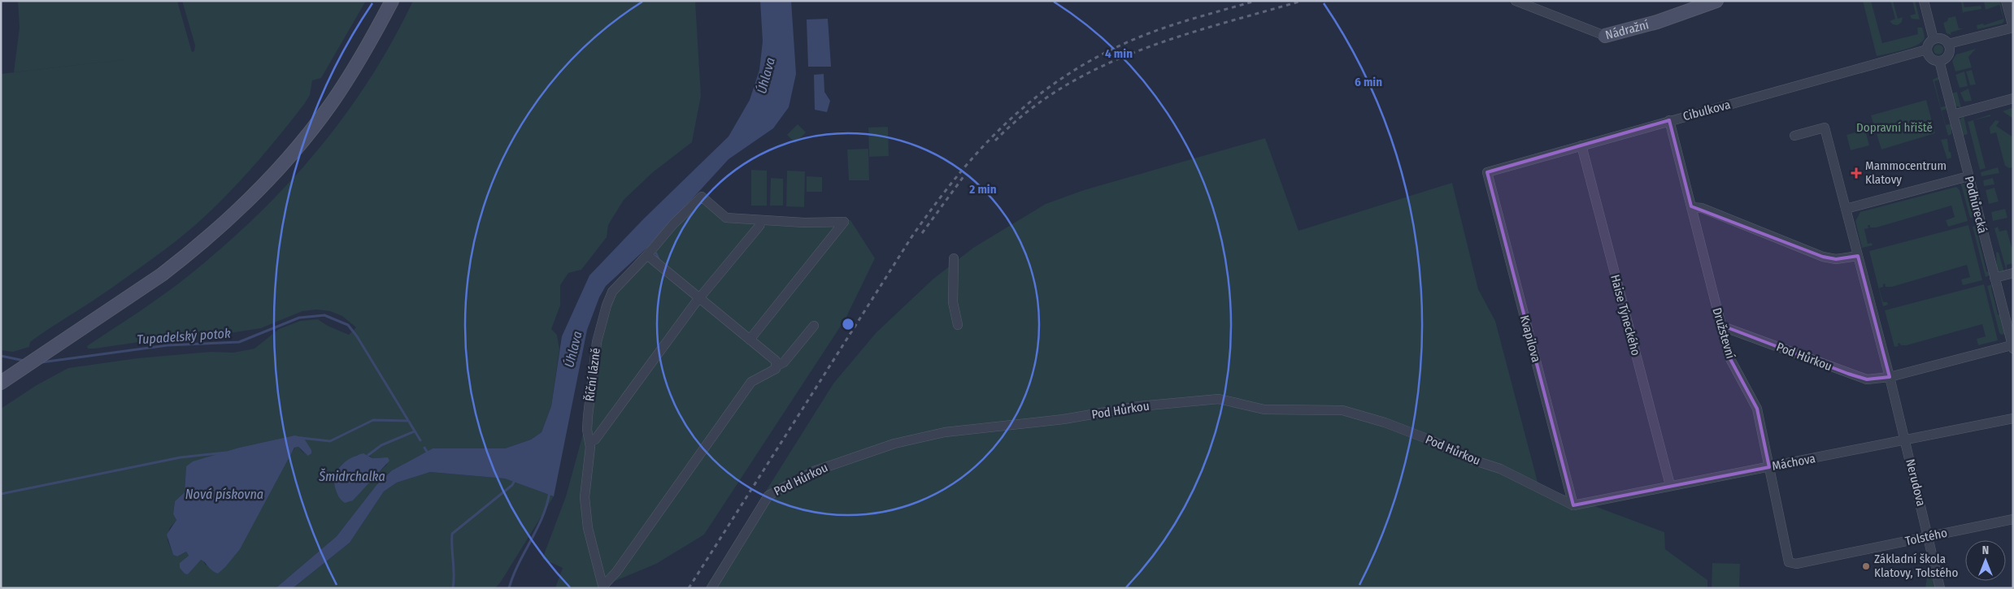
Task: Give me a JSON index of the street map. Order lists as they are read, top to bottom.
{
  "streets": {
    "main road": ["Nádražní"],
    "street": [
      "Cibulkova",
      "Podhůrecká",
      "Haise Týneckého",
      "Družstevní",
      "Kvapilova",
      "Pod Hůrkou",
      "Říční lázně",
      "Máchova",
      "Nerudova",
      "Tolstého"
    ]
  },
  "crossings": [
    ["Cibulkova", "Podhůrecká"],
    ["Cibulkova", "Haise Týneckého"],
    ["Cibulkova", "Družstevní"],
    ["Cibulkova", "Kvapilova"],
    ["Podhůrecká", "Pod Hůrkou"],
    ["Haise Týneckého", "Máchova"],
    ["Družstevní", "Pod Hůrkou"],
    ["Družstevní", "Máchova"],
    ["Družstevní", "Tolstého"],
    ["Kvapilova", "Pod Hůrkou"],
    ["Kvapilova", "Máchova"],
    ["Pod Hůrkou", "Máchova"],
    ["Pod Hůrkou", "Nerudova"],
    ["Máchova", "Nerudova"],
    ["Nerudova", "Tolstého"]
  ],
  "water": [
    "Úhlava",
    "Tupadelský potok",
    "Šmidrchalka",
    "Nová pískovna"
  ],
  "parks": ["Dopravní hřiště"],
  "places": {
    "health": ["Mammocentrum Klatovy"],
    "other": ["Základní škola Klatovy, Tolstého"]
  },
  "north": "top",
  "rings": ["4 min", "6 min", "2 min"]
}
